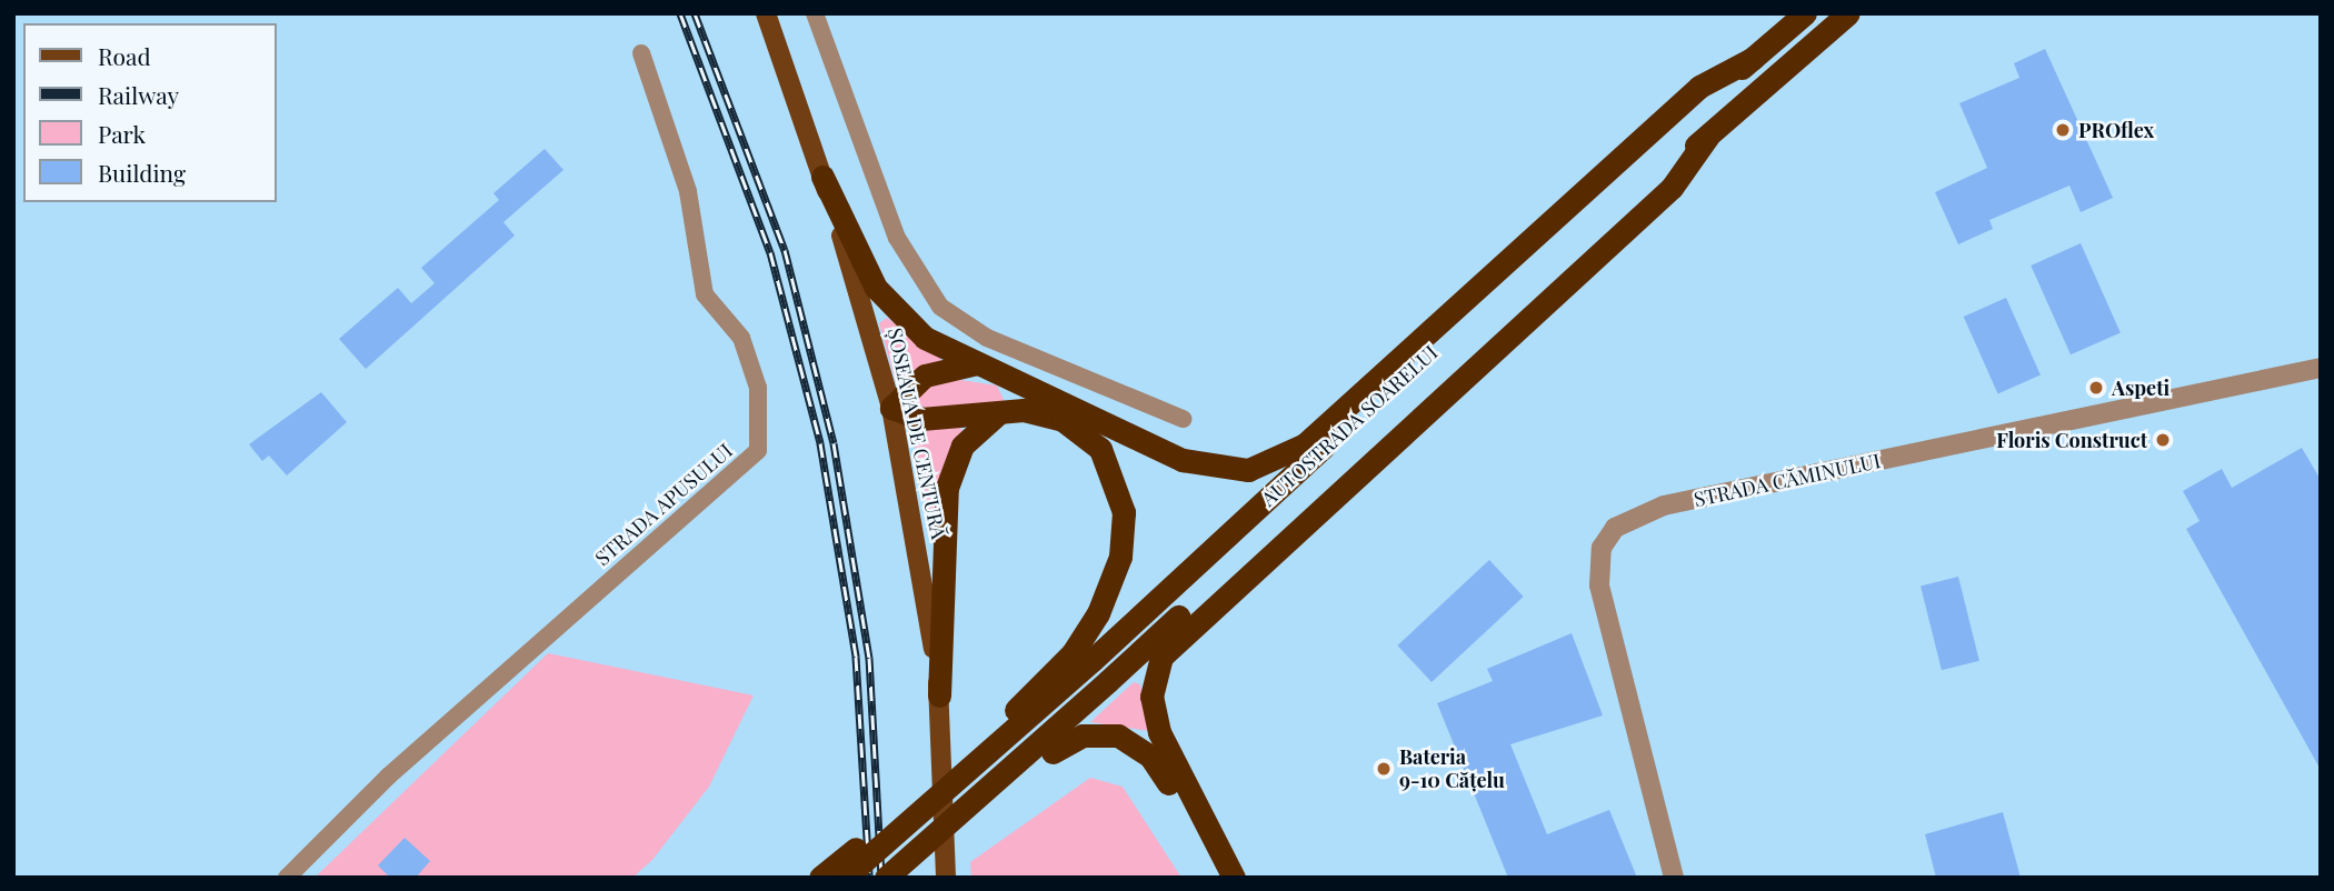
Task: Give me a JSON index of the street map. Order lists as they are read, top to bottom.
{
  "streets": {
    "highway": ["AUTOSTRADA SOARELUI"],
    "main road": ["ȘOSEAUA DE CENTURĂ"],
    "street": ["STRADA CĂMINULUI", "STRADA APUSULUI"]
  },
  "places": [
    "PROflex",
    "Aspeti",
    "Floris Construct",
    "Bateria 9-10 Cățelu"
  ],
  "legend": [
    "Road",
    "Railway",
    "Park",
    "Building"
  ]
}
